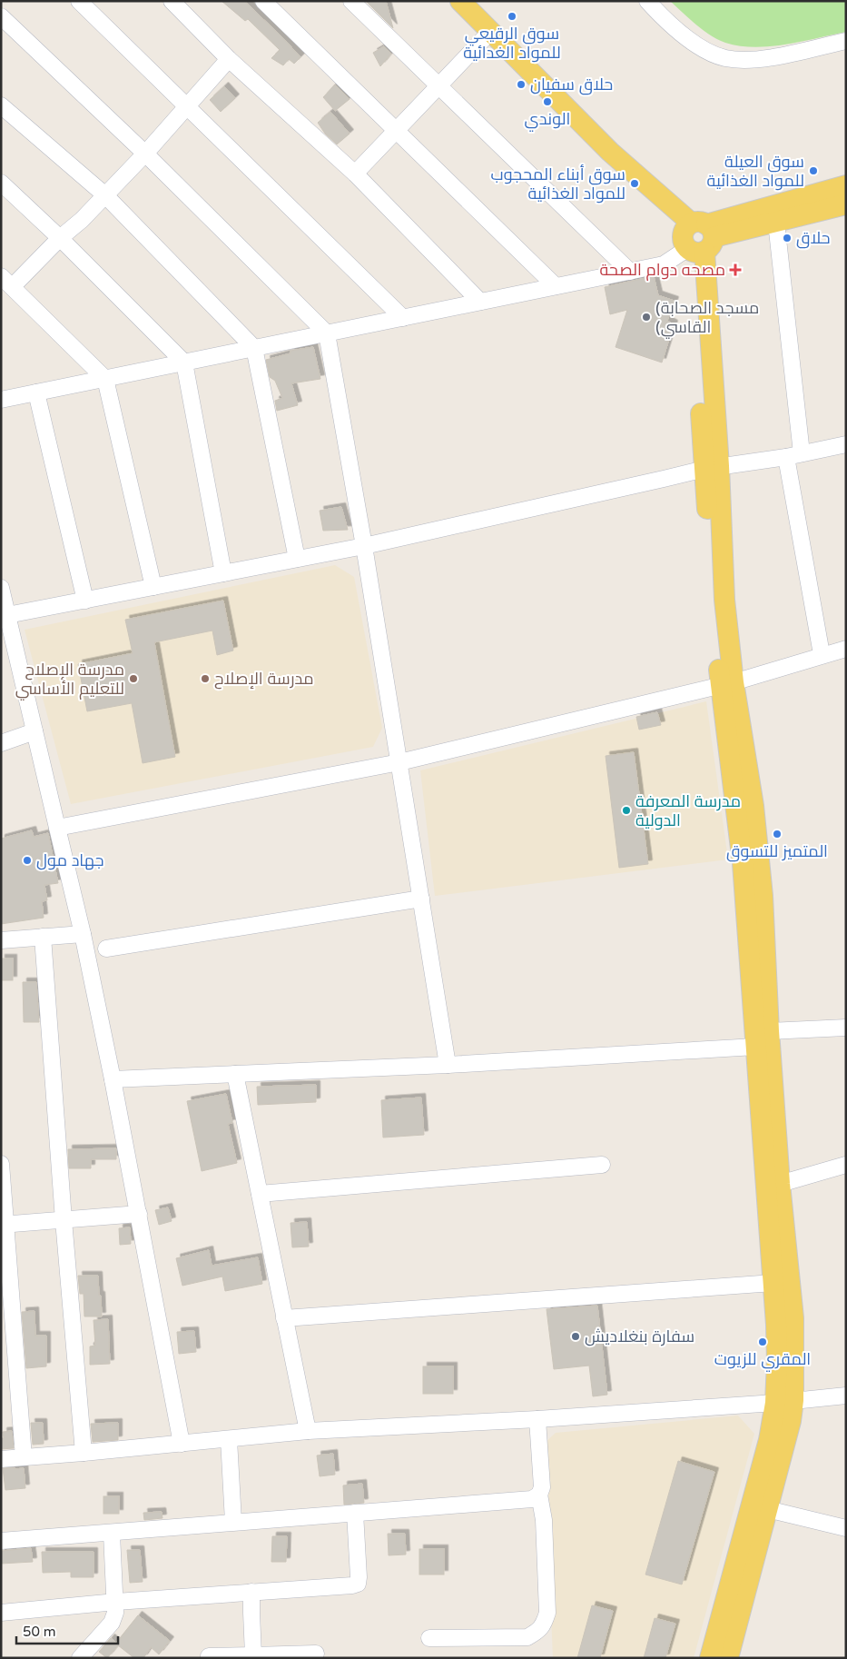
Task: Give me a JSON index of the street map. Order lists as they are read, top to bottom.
{
  "places": {
    "other": [
      "سوق الرقيعي للمواد الغدائية",
      "حلاق سفيان",
      "الوندي",
      "سوق العيلة للمواد الغذائية",
      "سوق أبناء المحجوب للمواد الغذائية",
      "حلاق",
      "(مسجد الصحابة (القاسي",
      "مدرسة الإصلاح للتعليم الأساسي",
      "مدرسة الإصلاح",
      "مدرسة المعرفة الدولية",
      "المتميز للتسوق",
      "جهاد مول",
      "سفارة بنغلاديش",
      "المقري للزيوت"
    ],
    "health": ["مصحه دوام الصحة"]
  },
  "scale_bar": "50 m"
}
